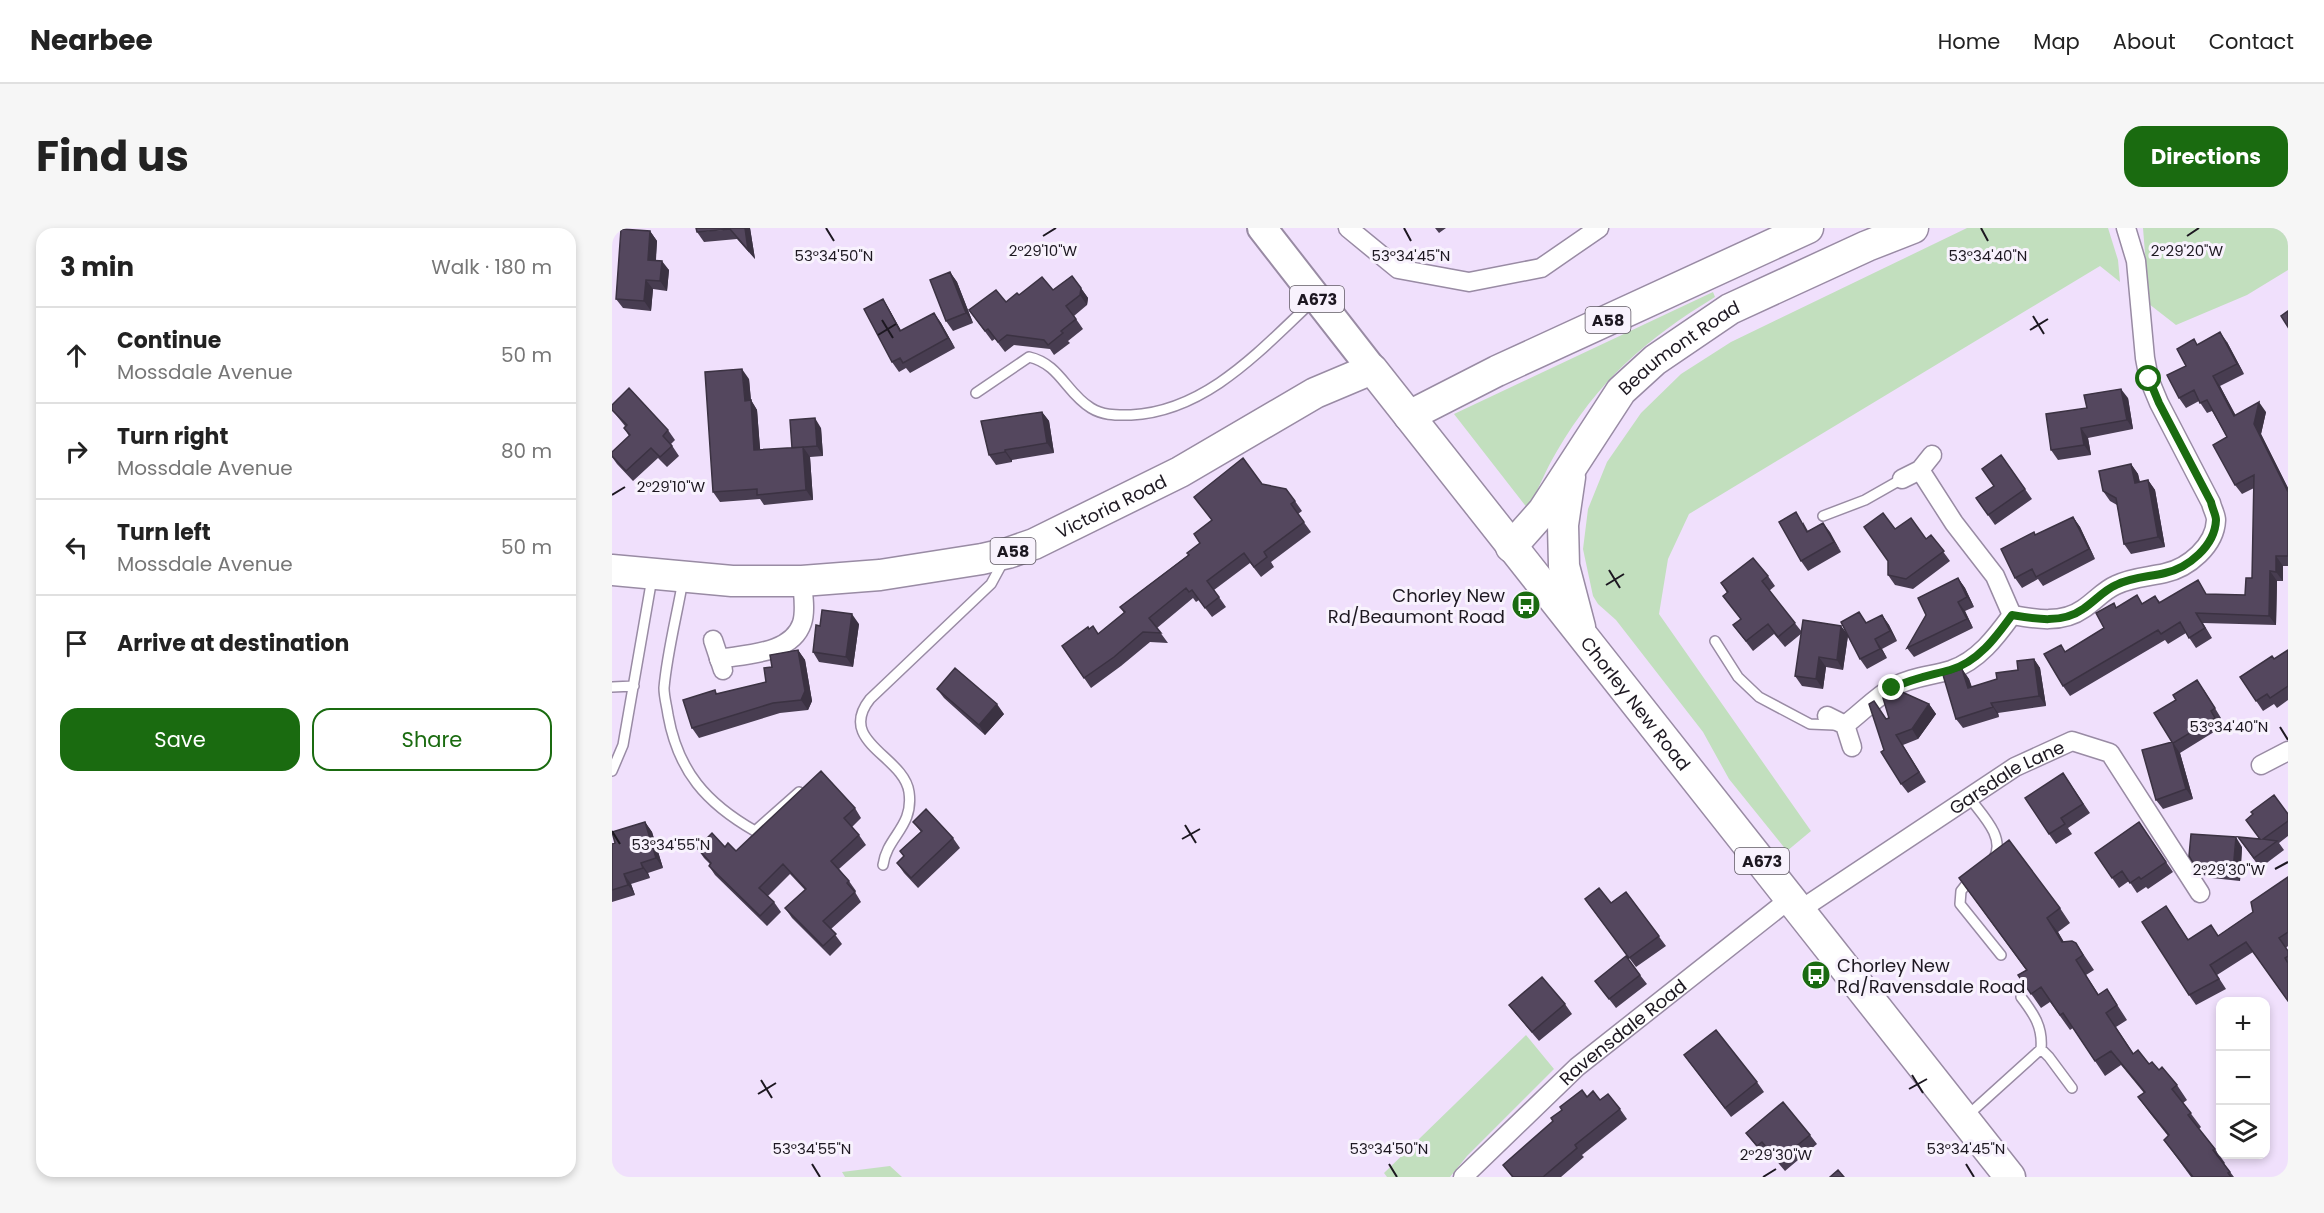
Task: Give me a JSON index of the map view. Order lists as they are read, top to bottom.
{
  "streets": {
    "highway": [
      "A673",
      "A58",
      "Beaumont Road",
      "Victoria Road",
      "Chorley New Road"
    ],
    "street": ["Garsdale Lane", "Ravensdale Road"]
  },
  "crossings": [
    ["A58", "Chorley New Road"],
    ["Beaumont Road", "Chorley New Road"],
    ["Victoria Road", "Chorley New Road"],
    ["Chorley New Road", "Garsdale Lane"],
    ["Chorley New Road", "Ravensdale Road"],
    ["Garsdale Lane", "Ravensdale Road"]
  ],
  "places": {
    "bus stop": ["Chorley New Rd/Beaumont Road", "Chorley New Rd/Ravensdale Road"]
  },
  "page": {
    "header": "Nearbee",
    "nav": [
      "Home",
      "Map",
      "About",
      "Contact"
    ],
    "title": "Find us",
    "buttons": [
      "Directions",
      ["Save", "Share"]
    ],
    "heading": ["3 min", "Walk · 180 m"],
    "list": [
      ["Continue", "Mossdale Avenue", "50 m"],
      ["Turn right", "Mossdale Avenue", "80 m"],
      ["Turn left", "Mossdale Avenue", "50 m"],
      "Arrive at destination"
    ],
    "map_buttons": ["+", "−"]
  },
  "coordinates": [
    "2°29'10\"W",
    "2°29'20\"W",
    "53°34'50\"N",
    "53°34'45\"N",
    "53°34'40\"N",
    "53°34'55\"N",
    "2°29'30\"W"
  ]
}
